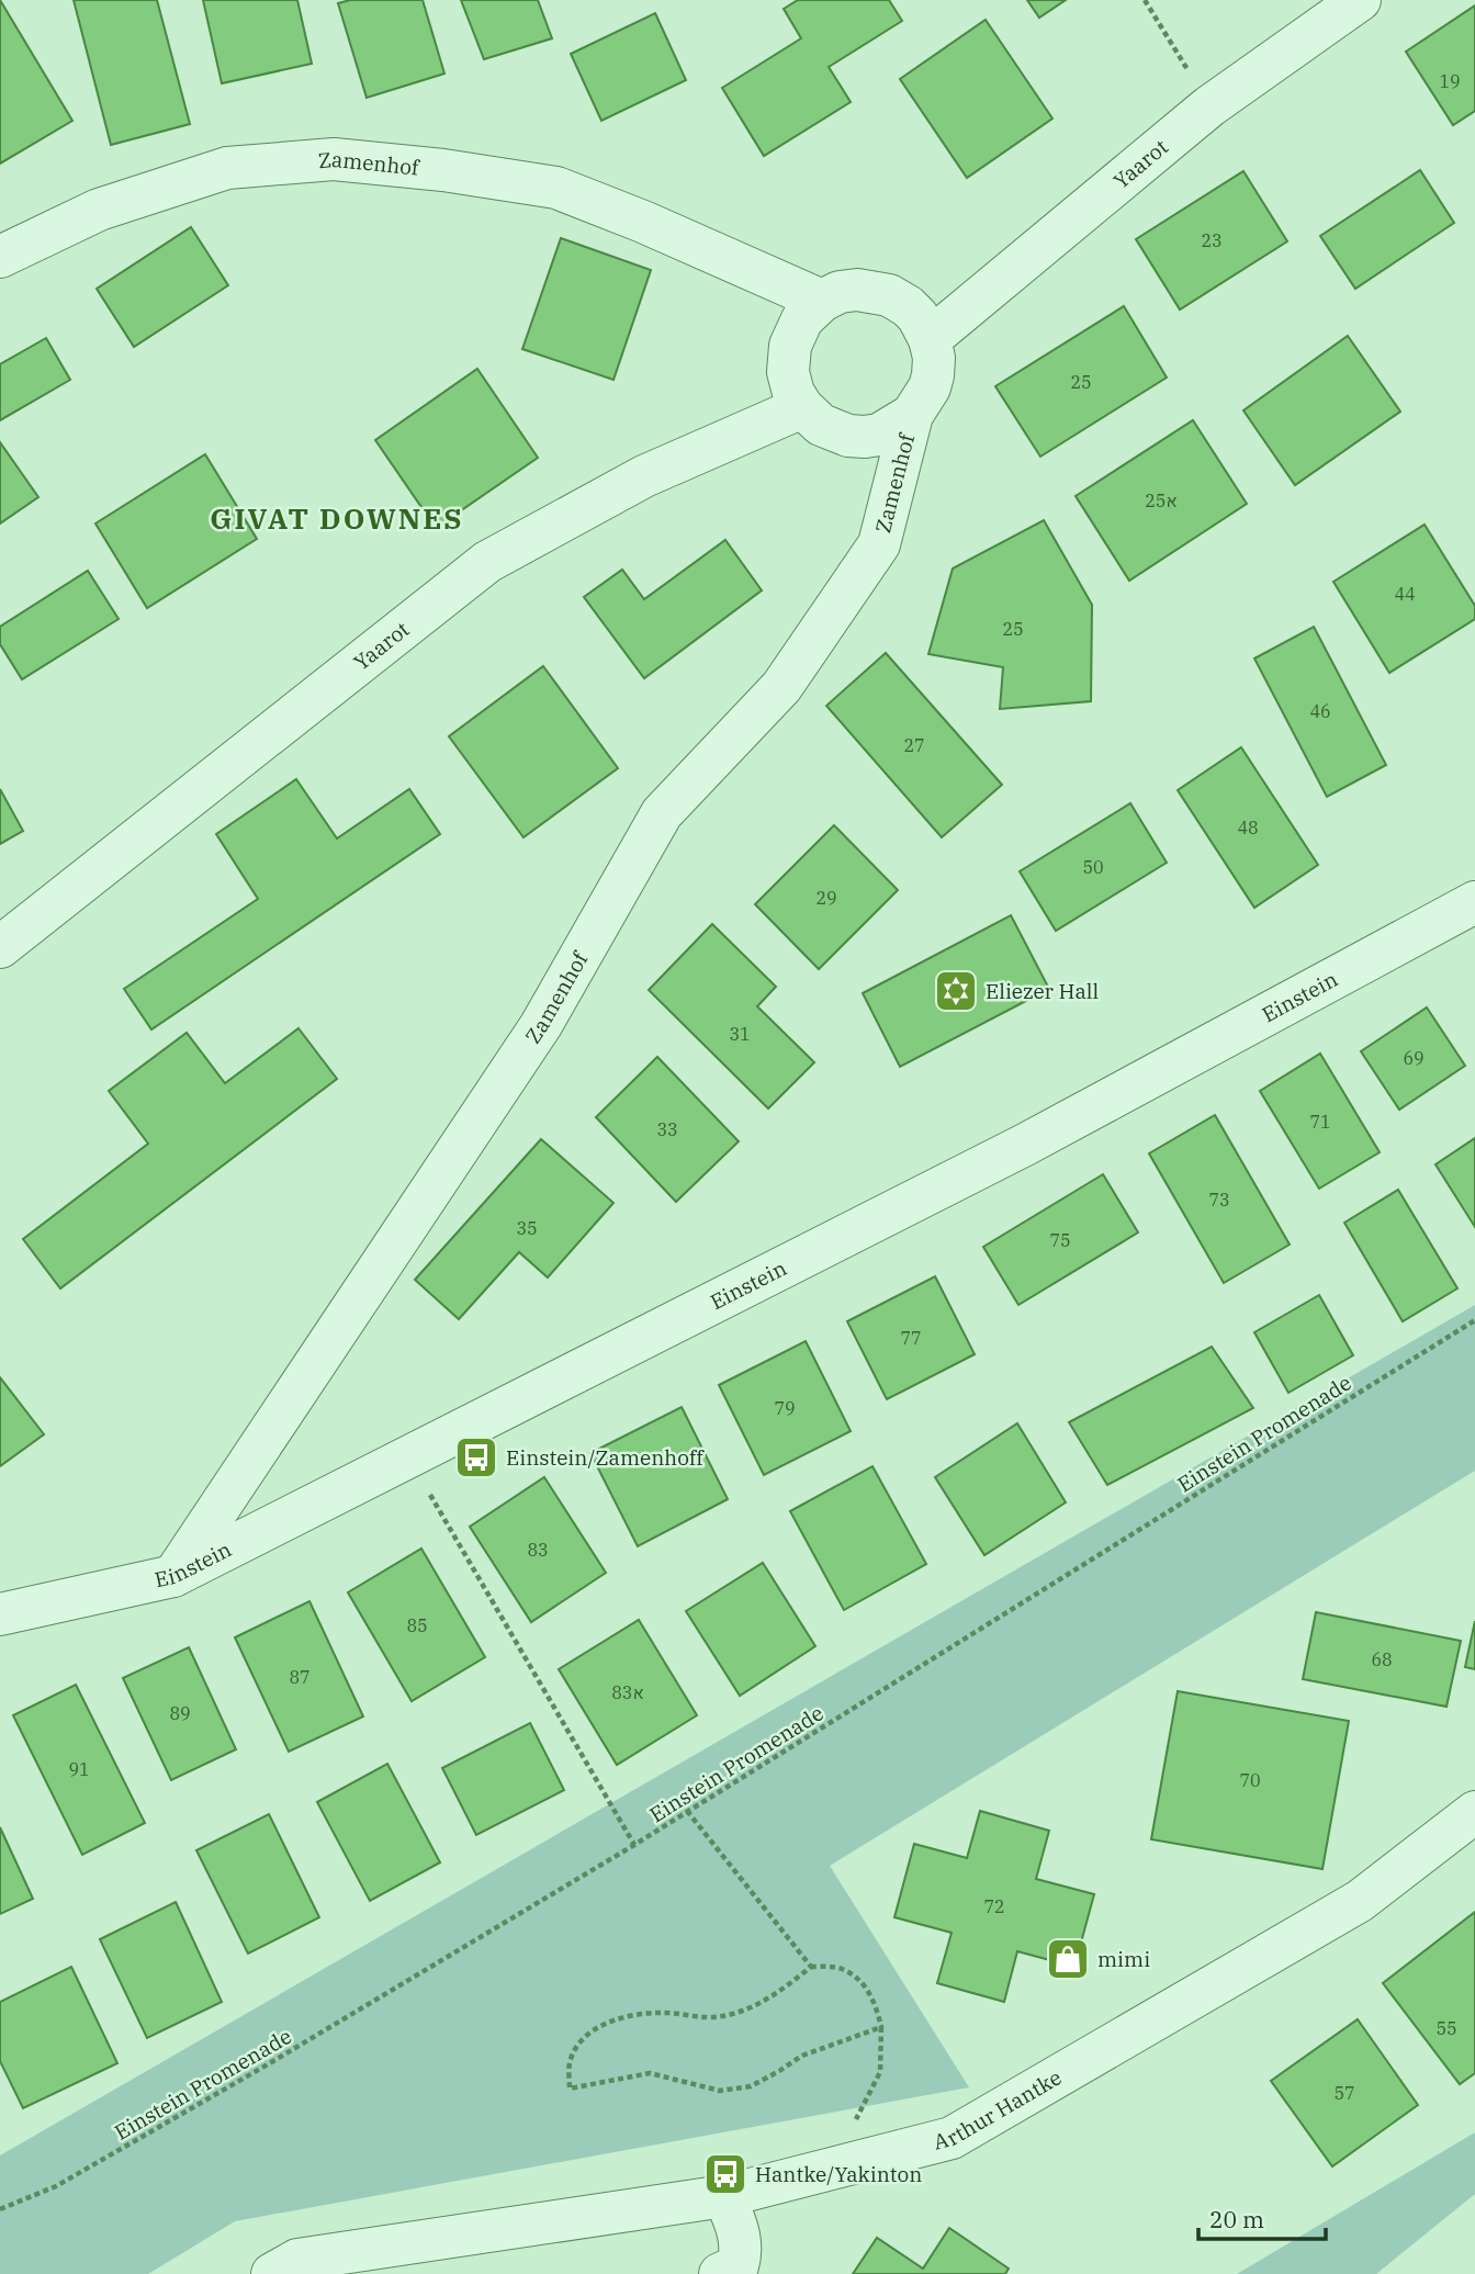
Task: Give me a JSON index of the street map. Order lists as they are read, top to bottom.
{
  "streets": {
    "street": [
      "Yaarot",
      "Zamenhof",
      "Einstein",
      "Arthur Hantke"
    ],
    "path": ["Einstein Promenade"]
  },
  "crossings": [
    ["Yaarot", "Zamenhof"],
    ["Zamenhof", "Einstein"]
  ],
  "districts": ["GIVAT DOWNES"],
  "places": {
    "synagogue": ["Eliezer Hall"],
    "bus stop": ["Einstein/Zamenhoff", "Hantke/Yakinton"],
    "shop": ["mimi"]
  },
  "house_numbers": [
    "19",
    "23",
    "25",
    "25א",
    "44",
    "25",
    "46",
    "27",
    "48",
    "50",
    "29",
    "31",
    "69",
    "71",
    "33",
    "73",
    "35",
    "75",
    "77",
    "79",
    "83",
    "85",
    "68",
    "87",
    "83א",
    "89",
    "91",
    "70",
    "72",
    "55",
    "57"
  ],
  "scale_bar": "20 m"
}
